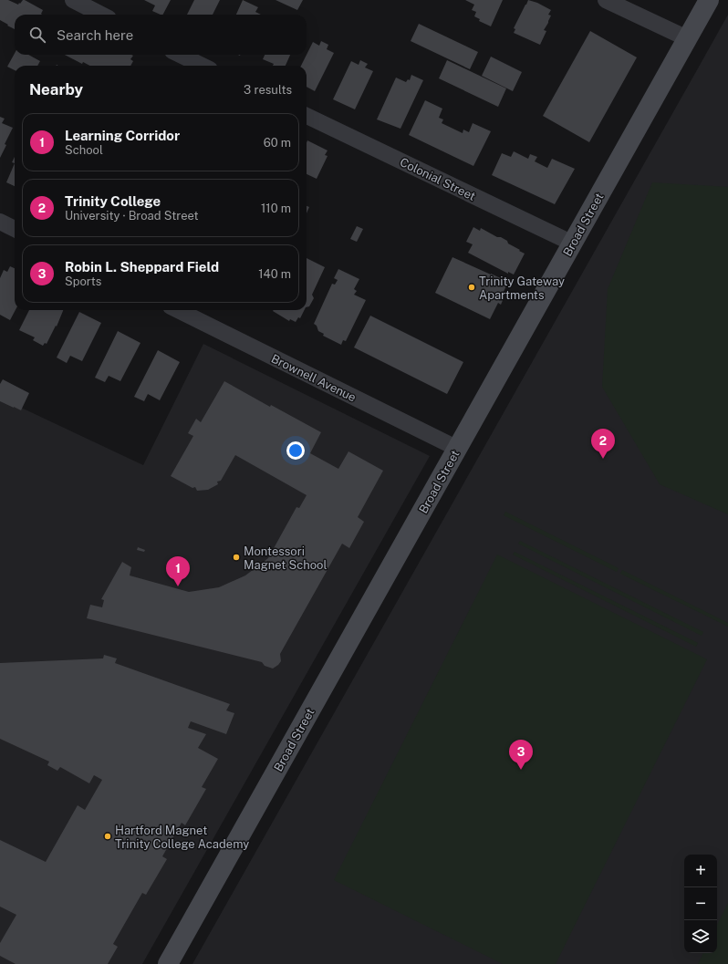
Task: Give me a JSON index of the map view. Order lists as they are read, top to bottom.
{
  "streets": {
    "main road": ["Broad Street"],
    "street": ["Colonial Street", "Brownell Avenue"]
  },
  "crossings": [
    ["Colonial Street", "Broad Street"],
    ["Broad Street", "Brownell Avenue"]
  ],
  "places": ["Trinity Gateway Apartments", "Montessori Magnet School", "Hartford Magnet Trinity College Academy"],
  "page": {
    "search": "Search here",
    "heading": ["Nearby", "3 results"],
    "list": [
      {
        "mark": "1",
        "name": "Learning Corridor",
        "note": "School",
        "value": "60 m"
      },
      {
        "mark": "2",
        "name": "Trinity College",
        "note": "University · Broad Street",
        "value": "110 m"
      },
      {
        "mark": "3",
        "name": "Robin L. Sheppard Field",
        "note": "Sports",
        "value": "140 m"
      }
    ],
    "pins": ["2", "1", "3"],
    "map_buttons": ["+", "−"]
  }
}
